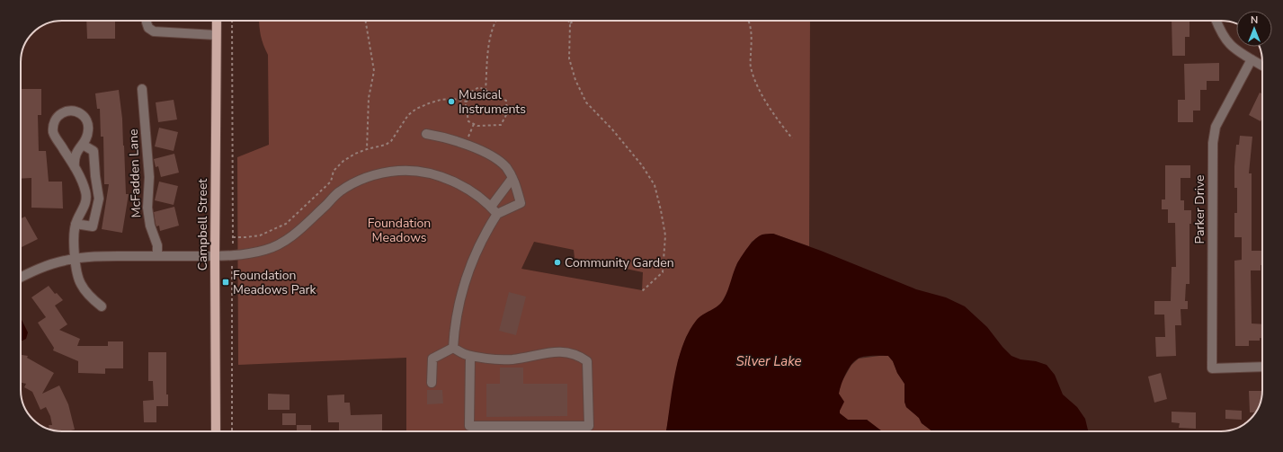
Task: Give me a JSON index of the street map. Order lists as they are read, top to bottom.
{
  "streets": {
    "main road": ["Campbell Street"],
    "street": ["McFadden Lane", "Parker Drive"]
  },
  "water": ["Silver Lake"],
  "parks": ["Foundation Meadows"],
  "places": {
    "other": ["Musical Instruments", "Community Garden"],
    "transit": ["Foundation Meadows Park"]
  },
  "north": "top"
}
